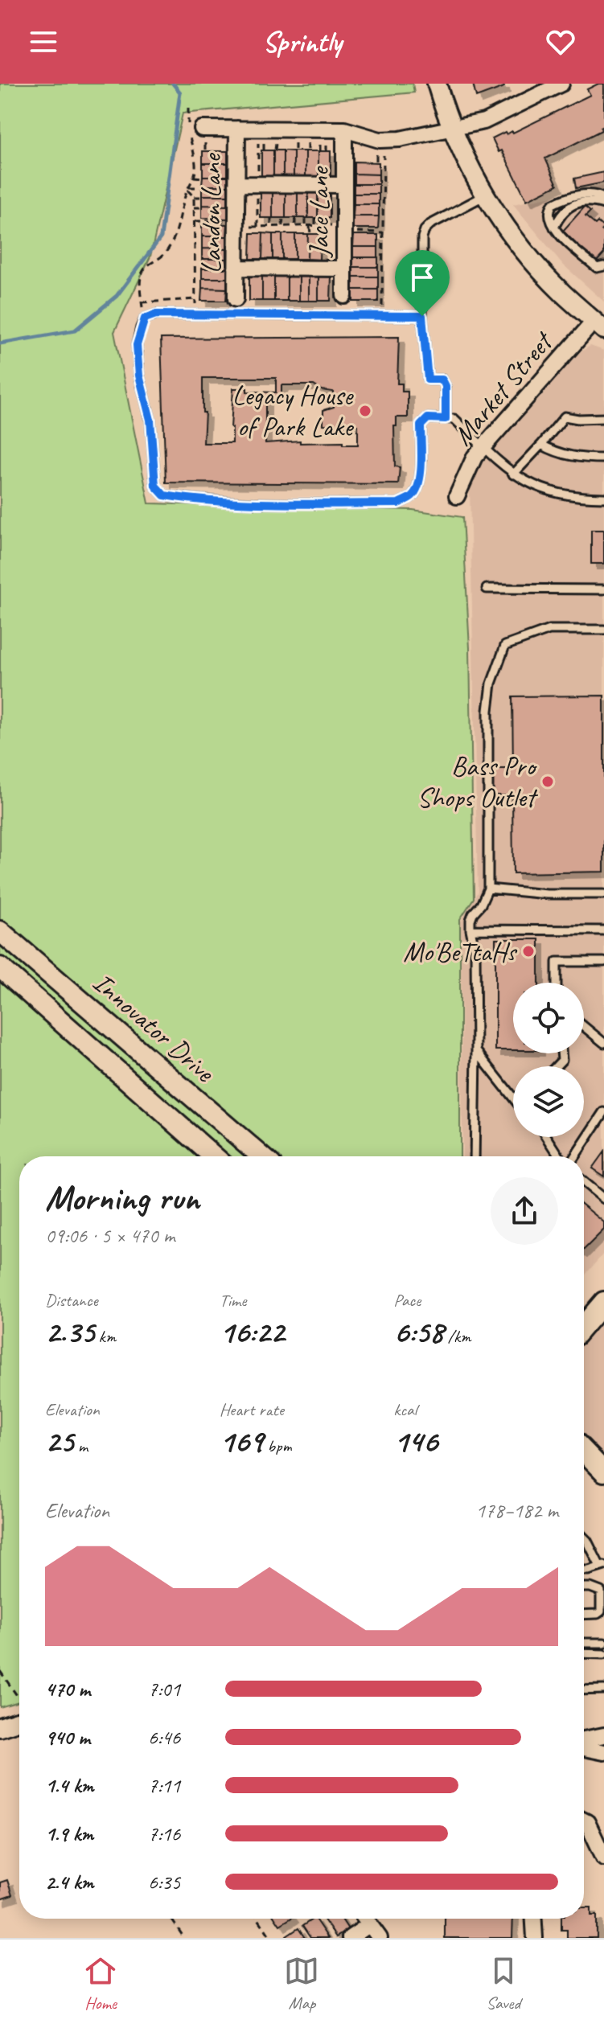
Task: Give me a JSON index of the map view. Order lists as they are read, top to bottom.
{
  "streets": {
    "main road": ["Innovator Drive"],
    "street": ["Jace Lane", "Landon Lane", "Market Street"]
  },
  "places": ["Legacy House of Park Lake", "Bass Pro Shops Outlet", "Mo'BeTtaHs"],
  "page": {
    "header": "Sprintly",
    "heading": ["Morning run", "09:06 · 5 × 470 m"],
    "stats": [
      ["Distance", "2.35 km"],
      ["Time", "16:22"],
      ["Pace", "6:58 /km"],
      ["Elevation", "25 m"],
      ["Heart rate", "169 bpm"],
      ["kcal", "146"]
    ],
    "chart": ["Elevation", "178–182 m"],
    "list": [
      {
        "name": "470 m",
        "note": "7:01"
      },
      {
        "name": "940 m",
        "note": "6:46"
      },
      {
        "name": "1.4 km",
        "note": "7:11"
      },
      {
        "name": "1.9 km",
        "note": "7:16"
      },
      {
        "name": "2.4 km",
        "note": "6:35"
      }
    ],
    "tabs": ["Home", "Map", "Saved"]
  }
}
